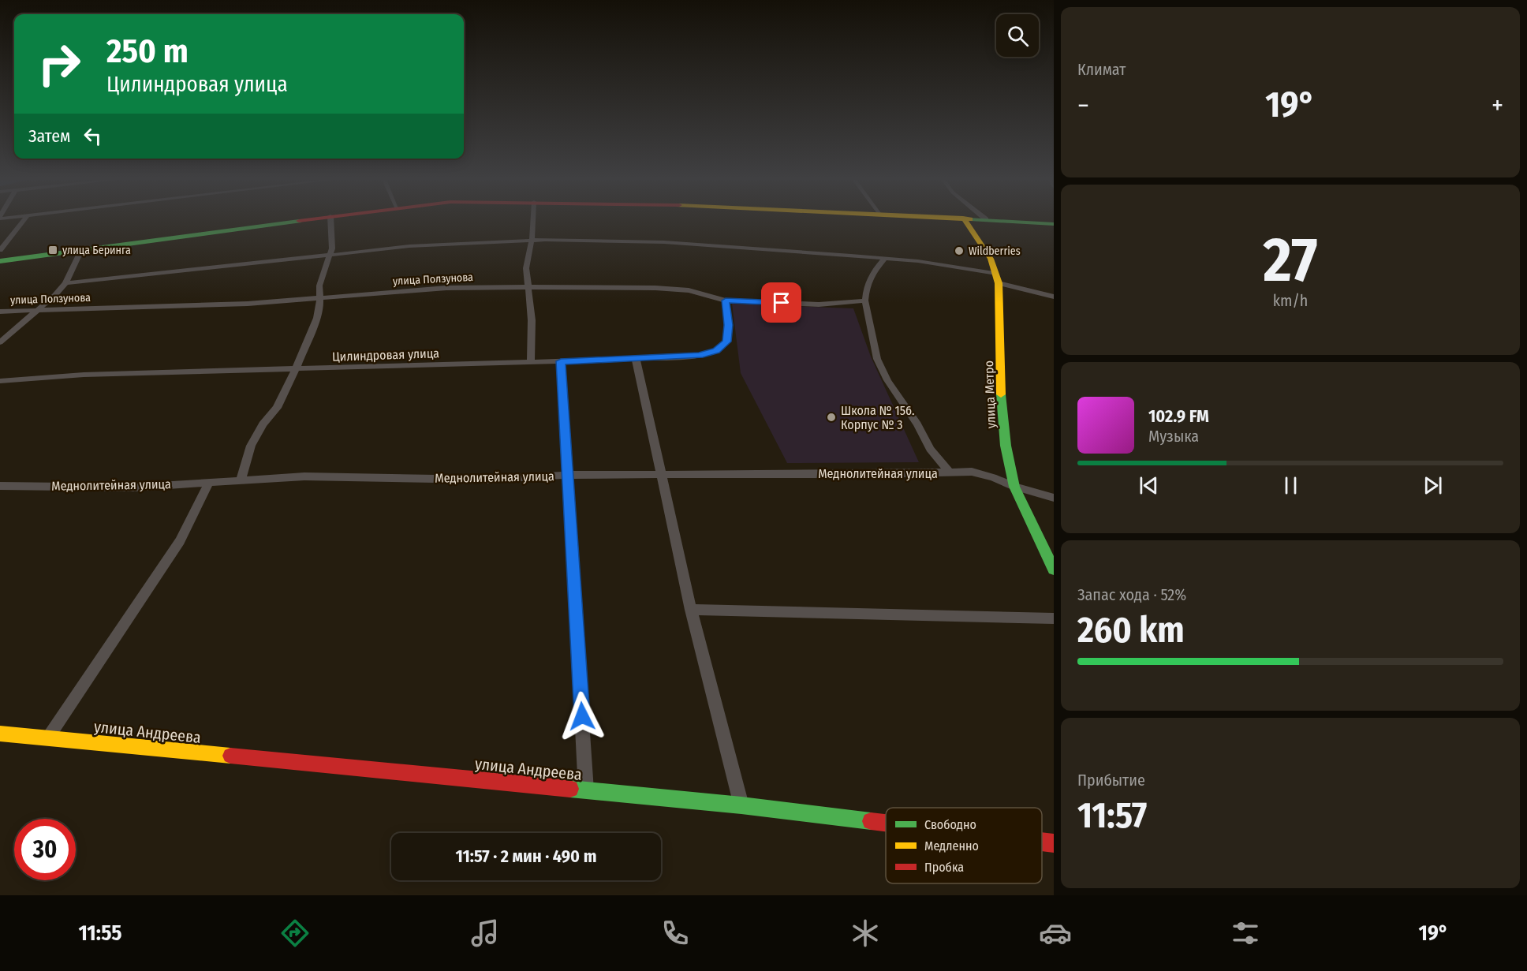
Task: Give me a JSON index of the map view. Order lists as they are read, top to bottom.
{
  "streets": {
    "main road": ["улица Метро", "улица Андреева"],
    "street": ["улица Ползунова", "Цилиндровая улица", "Меднолитейная улица"]
  },
  "crossings": [
    ["улица Ползунова", "Цилиндровая улица"],
    ["улица Ползунова", "улица Метро"],
    ["улица Метро", "Меднолитейная улица"]
  ],
  "places": {
    "transit": ["улица Беринга"],
    "other": ["Wildberries", "Школа № 156. Корпус № 3"]
  },
  "legend": ["Свободно", "Медленно", "Пробка"],
  "page": {
    "tile": [
      "Климат",
      ["27", "km/h"],
      ["Запас хода · 52%", "260 km"],
      ["Прибытие", "11:57"]
    ],
    "turn": ["250 m", "Цилиндровая улица"],
    "heat": ["−", "19°", "+"],
    "then": "Затем",
    "song": ["102.9 FM", "Музыка"],
    "limit": "30",
    "trip": "11:57 · 2 мин · 490 m",
    "tabs": ["11:55", "19°"]
  }
}
